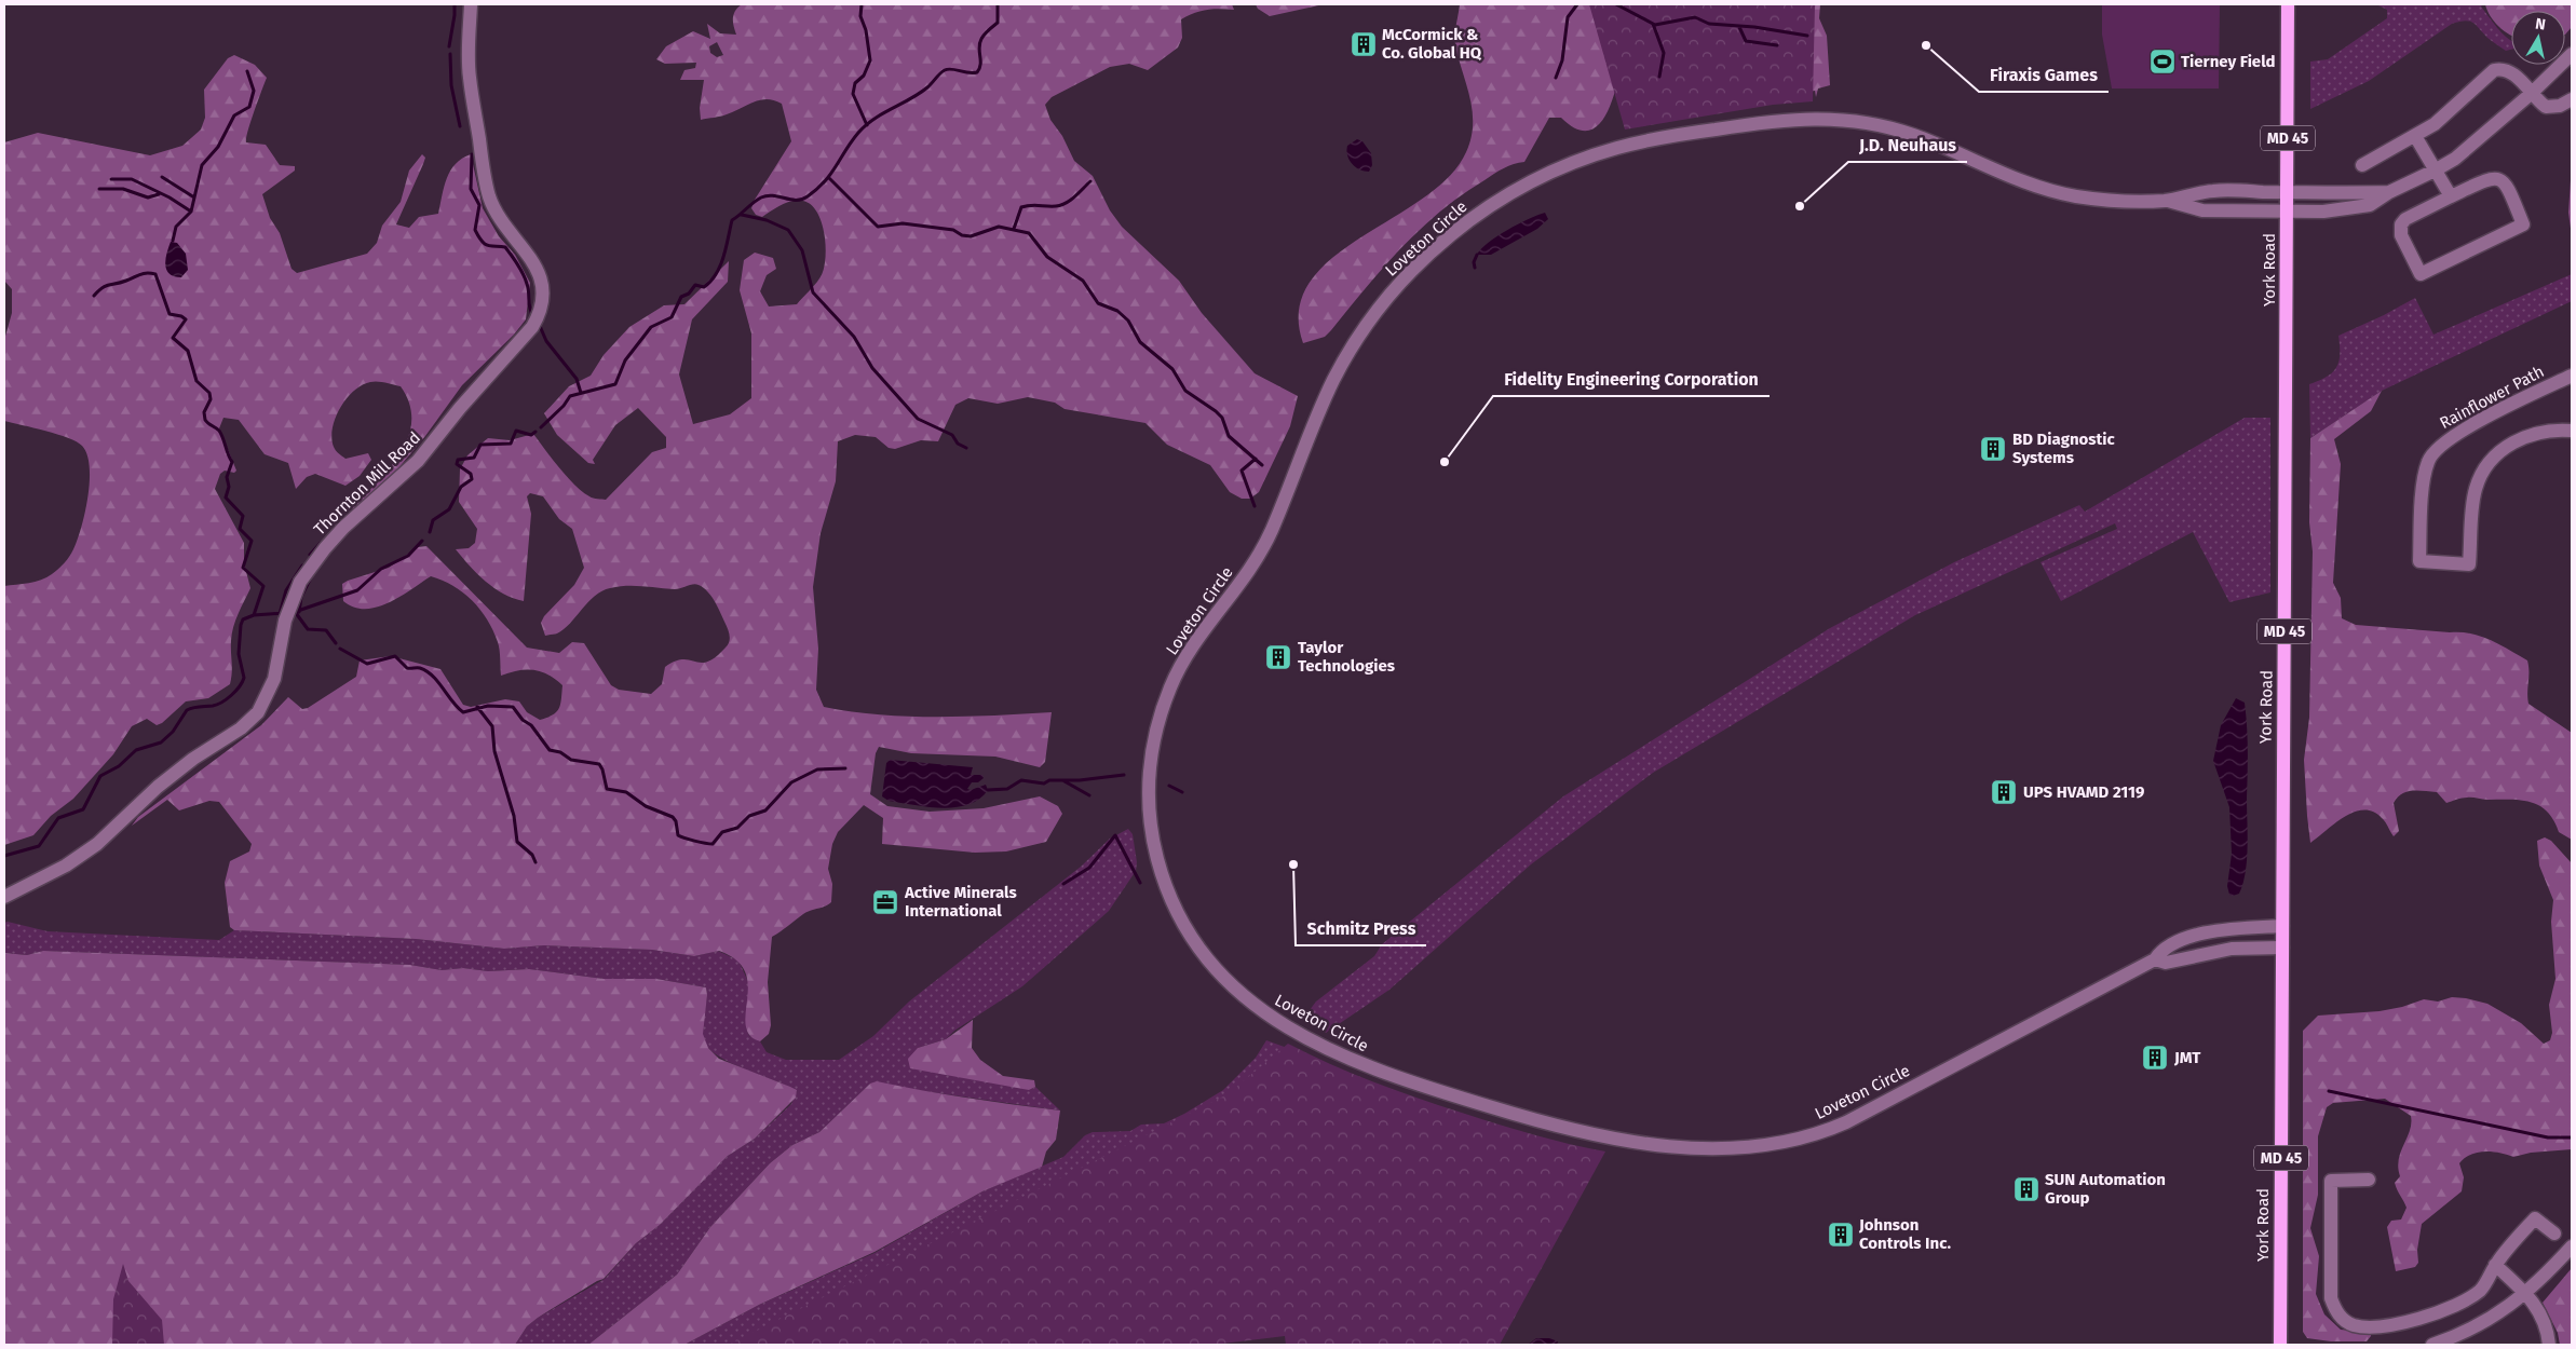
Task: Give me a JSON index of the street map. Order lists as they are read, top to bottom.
{
  "streets": {
    "main road": ["MD 45", "York Road"],
    "street": ["Loveton Circle", "Rainflower Path", "Thornton Mill Road"]
  },
  "crossings": [
    ["Loveton Circle", "York Road"]
  ],
  "places": {
    "building": [
      "McCormick & Co. Global HQ",
      "BD Diagnostic Systems",
      "Taylor Technologies",
      "UPS HVAMD 2119",
      "JMT",
      "SUN Automation Group",
      "Johnson Controls Inc."
    ],
    "other": [
      "Firaxis Games",
      "J.D. Neuhaus",
      "Fidelity Engineering Corporation",
      "Schmitz Press"
    ],
    "sports": ["Tierney Field"],
    "office": ["Active Minerals International"]
  },
  "north": "top"
}
